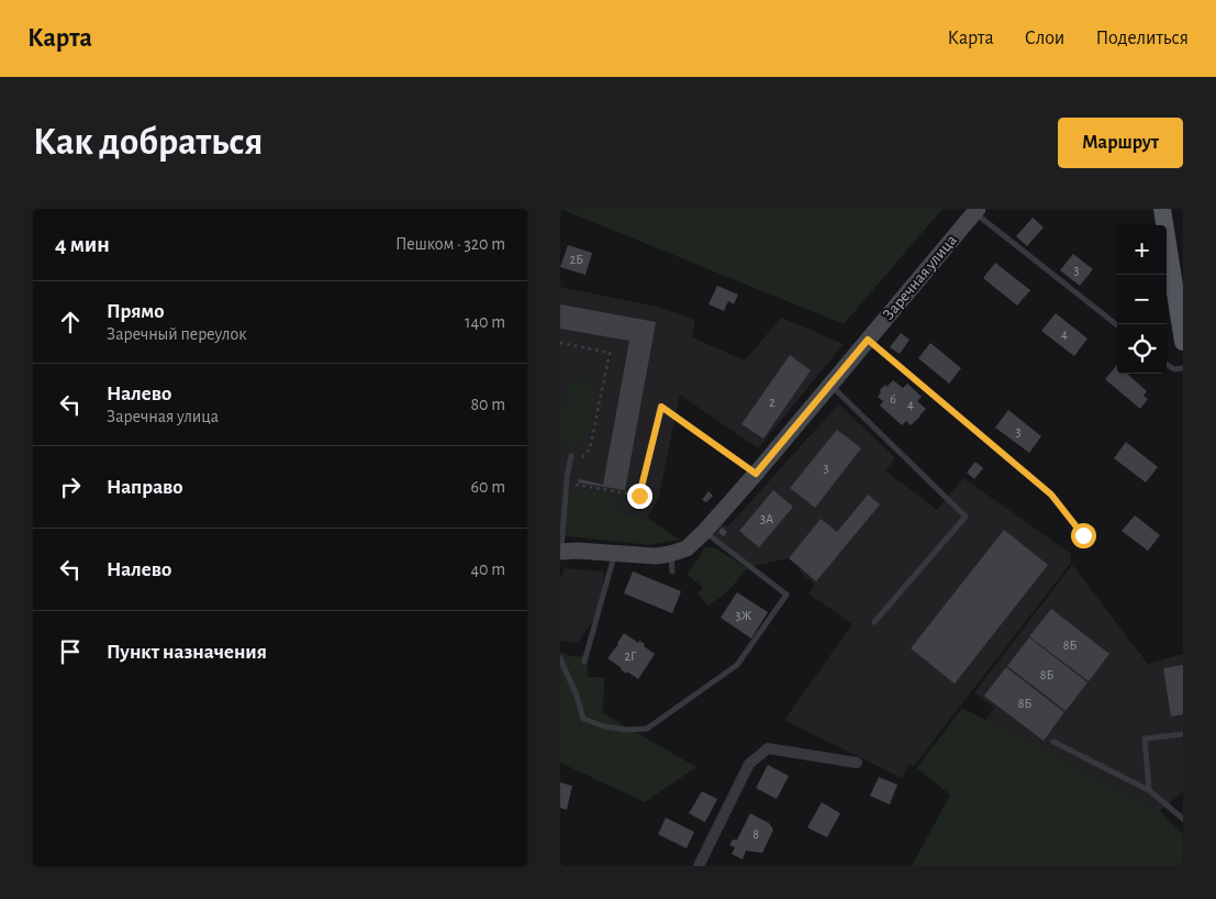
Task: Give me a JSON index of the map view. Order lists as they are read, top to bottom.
{
  "streets": {
    "main road": ["Заречная улица"]
  },
  "house_numbers": [
    "2Б",
    "3",
    "4",
    "6",
    "2",
    "4",
    "3",
    "3",
    "3А",
    "3Ж",
    "8Б",
    "2Г",
    "8Б",
    "8Б",
    "8"
  ],
  "page": {
    "header": "Карта",
    "nav": ["Карта", "Слои", "Поделиться"],
    "buttons": "Маршрут",
    "title": "Как добраться",
    "heading": ["4 мин", "Пешком · 320 m"],
    "map_buttons": ["+", "−"],
    "list": [
      ["Прямо", "Заречный переулок", "140 m"],
      ["Налево", "Заречная улица", "80 m"],
      ["Направо", "60 m"],
      ["Налево", "40 m"],
      "Пункт назначения"
    ]
  }
}
